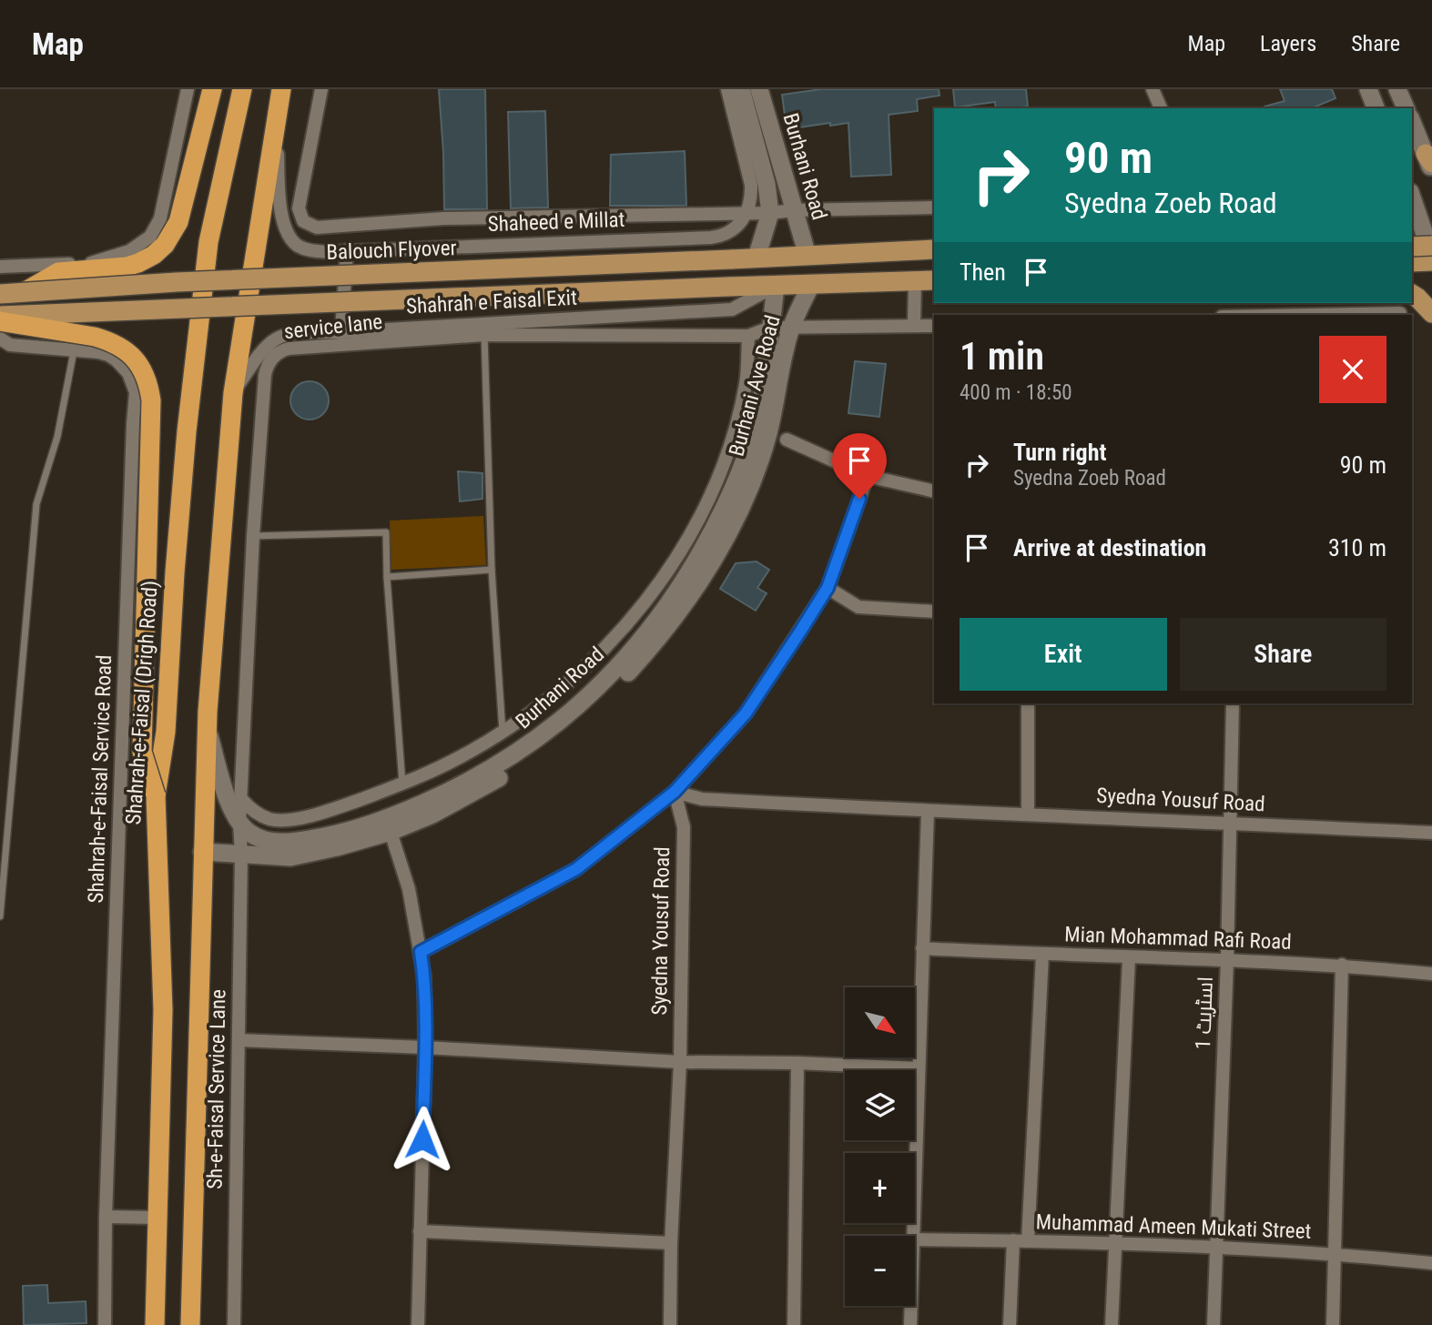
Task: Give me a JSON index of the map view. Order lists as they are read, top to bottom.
{
  "streets": {
    "highway": ["Shahrah-e-Faisal (Drigh Road)"],
    "main road": ["Balouch Flyover"],
    "street": [
      "Burhani Road",
      "Shaheed e Millat",
      "Shahrah e Faisal Exit",
      "service lane",
      "Burhani Ave Road",
      "Shahrah-e-Faisal Service Road",
      "Syedna Yousuf Road",
      "Mian Mohammad Rafi Road",
      "اسٹریٹ 1",
      "Sh-e-Faisal Service Lane",
      "Muhammad Ameen Mukati Street"
    ]
  },
  "crossings": [
    ["Burhani Road", "Balouch Flyover"],
    ["Burhani Road", "Shahrah e Faisal Exit"],
    ["Burhani Road", "service lane"],
    ["Burhani Road", "Sh-e-Faisal Service Lane"],
    ["service lane", "Burhani Ave Road"],
    ["service lane", "Sh-e-Faisal Service Lane"],
    ["Syedna Yousuf Road", "اسٹریٹ 1"],
    ["Mian Mohammad Rafi Road", "اسٹریٹ 1"],
    ["اسٹریٹ 1", "Muhammad Ameen Mukati Street"]
  ],
  "north": "bottom right",
  "page": {
    "header": "Map",
    "nav": ["Map", "Layers", "Share"],
    "turn": ["90 m", "Syedna Zoeb Road"],
    "then": "Then",
    "heading": ["1 min", "400 m · 18:50"],
    "list": [
      {
        "name": "Turn right",
        "note": "Syedna Zoeb Road",
        "value": "90 m"
      },
      {
        "name": "Arrive at destination",
        "value": "310 m"
      }
    ],
    "buttons": ["Exit", "Share"],
    "map_buttons": ["+", "−"]
  }
}
